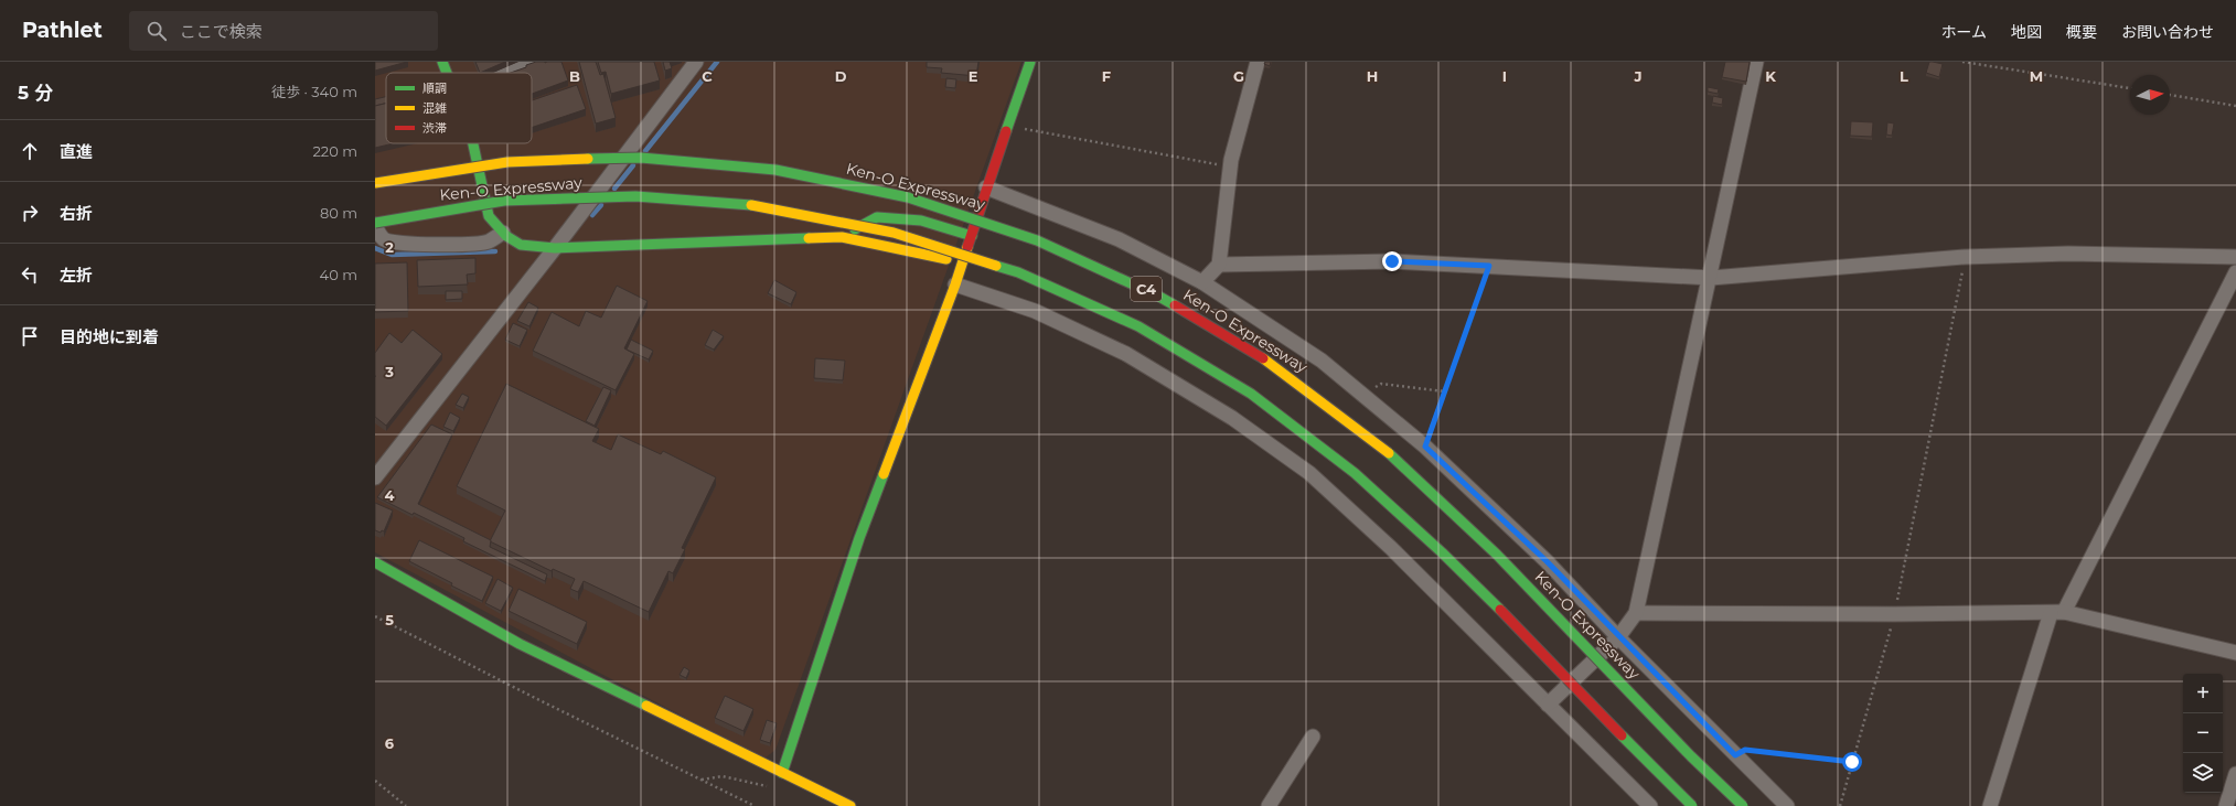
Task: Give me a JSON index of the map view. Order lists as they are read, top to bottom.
{
  "streets": {
    "main road": ["Ken-O Expressway", "C4"]
  },
  "legend": ["順調", "混雑", "渋滞"],
  "north": "right",
  "page": {
    "header": "Pathlet",
    "search": "ここで検索",
    "nav": [
      "ホーム",
      "地図",
      "概要",
      "お問い合わせ"
    ],
    "heading": ["5 分", "徒歩 · 340 m"],
    "list": [
      ["直進", "220 m"],
      ["右折", "80 m"],
      ["左折", "40 m"],
      "目的地に到着"
    ],
    "map_buttons": ["+", "−"]
  },
  "grid": {
    "columns": [
      "B",
      "C",
      "D",
      "E",
      "F",
      "G",
      "H",
      "I",
      "J",
      "K",
      "L",
      "M"
    ],
    "rows": [
      "2",
      "3",
      "4",
      "5",
      "6"
    ]
  }
}
